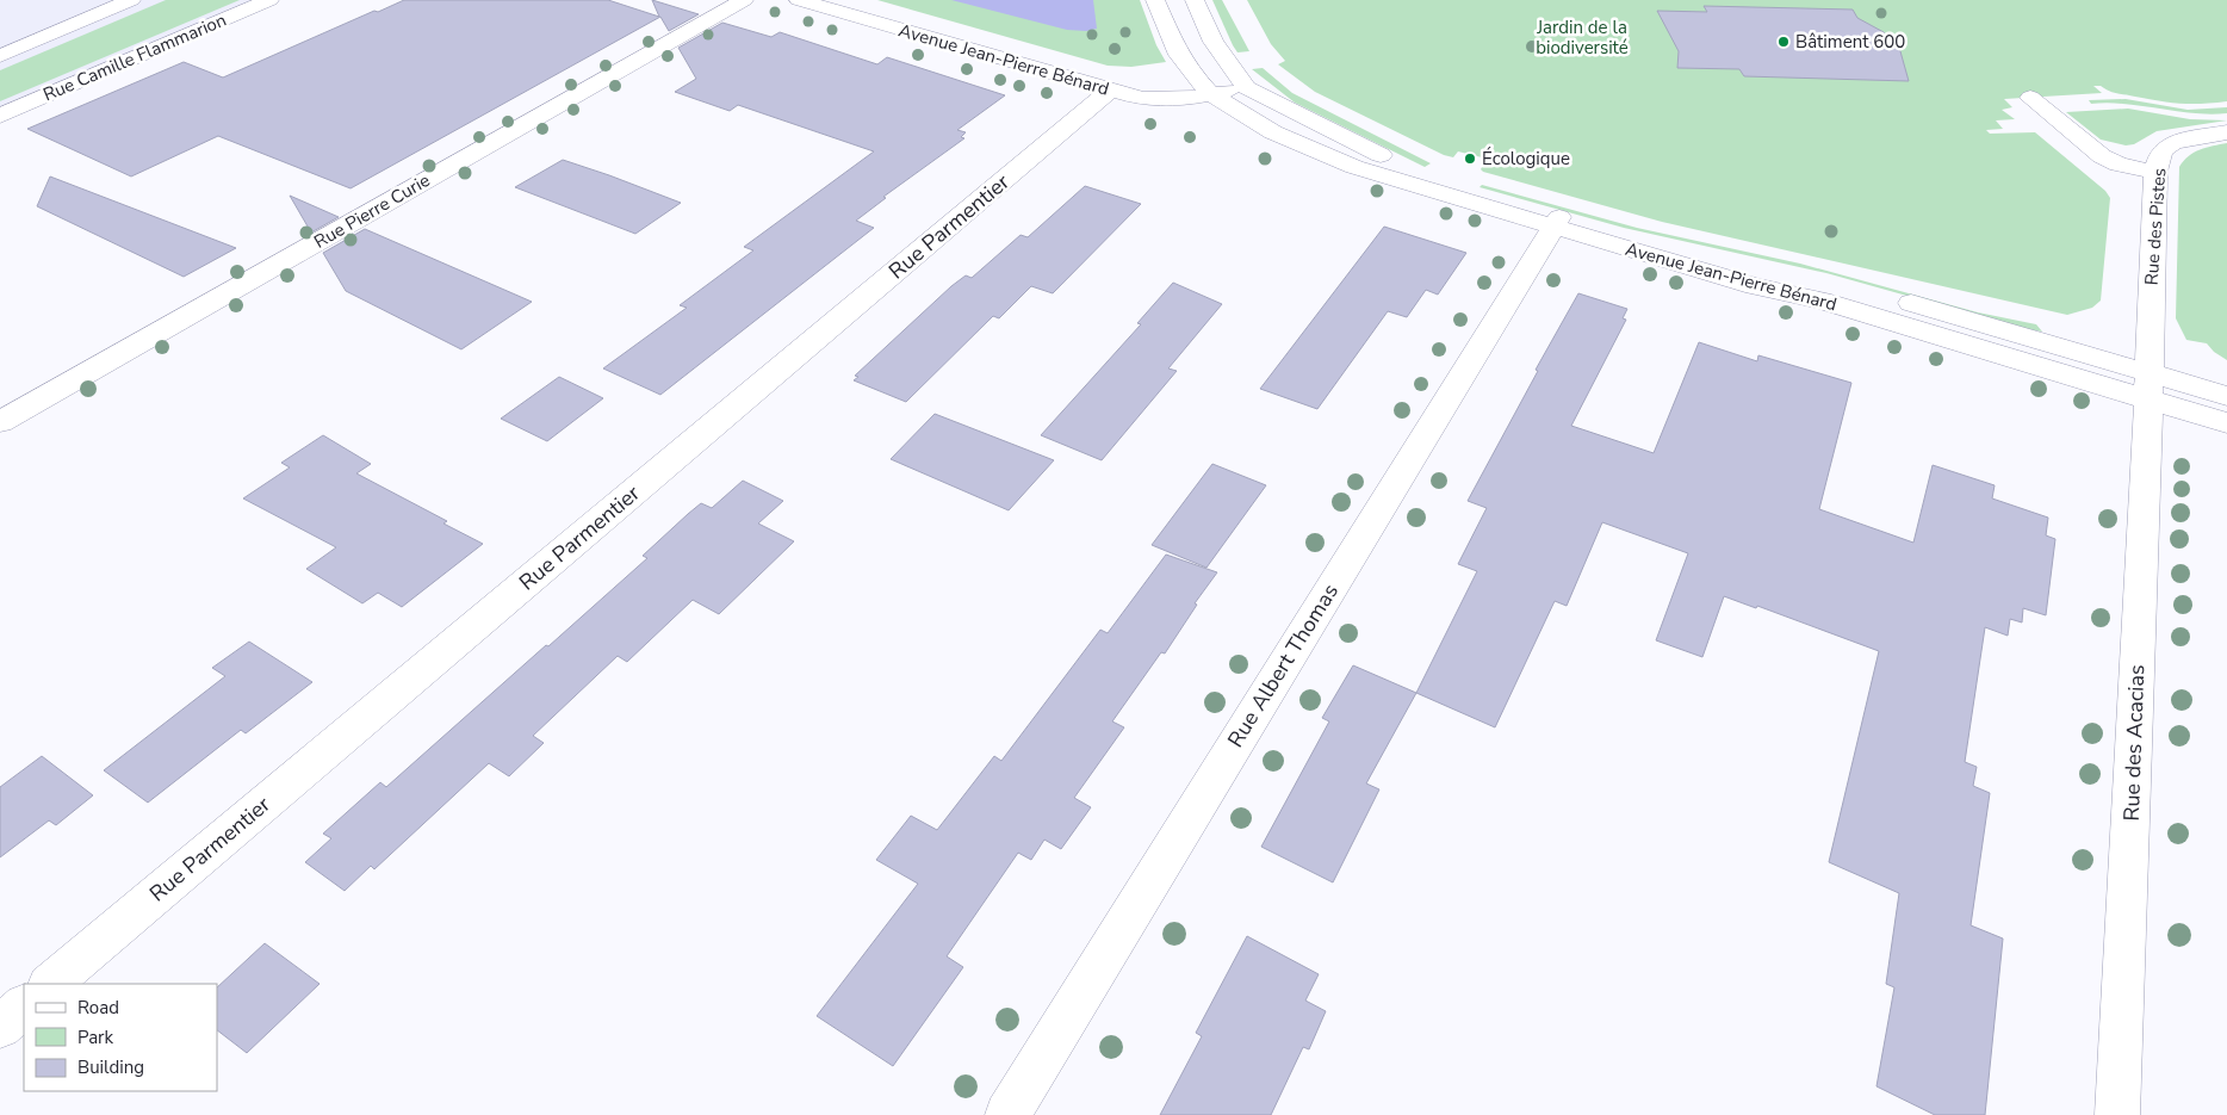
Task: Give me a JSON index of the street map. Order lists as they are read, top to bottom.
{
  "streets": {
    "street": [
      "Rue Camille Flammarion",
      "Avenue Jean-Pierre Bénard",
      "Rue Pierre Curie",
      "Rue Parmentier",
      "Rue des Pistes",
      "Rue Albert Thomas",
      "Rue des Acacias"
    ]
  },
  "crossings": [
    ["Avenue Jean-Pierre Bénard", "Rue Parmentier"],
    ["Avenue Jean-Pierre Bénard", "Rue des Pistes"],
    ["Avenue Jean-Pierre Bénard", "Rue Albert Thomas"],
    ["Avenue Jean-Pierre Bénard", "Rue des Acacias"],
    ["Rue des Pistes", "Rue des Acacias"]
  ],
  "parks": ["Jardin de la biodiversité"],
  "places": ["Bâtiment 600", "Écologique"],
  "legend": ["Road", "Park", "Building"]
}
